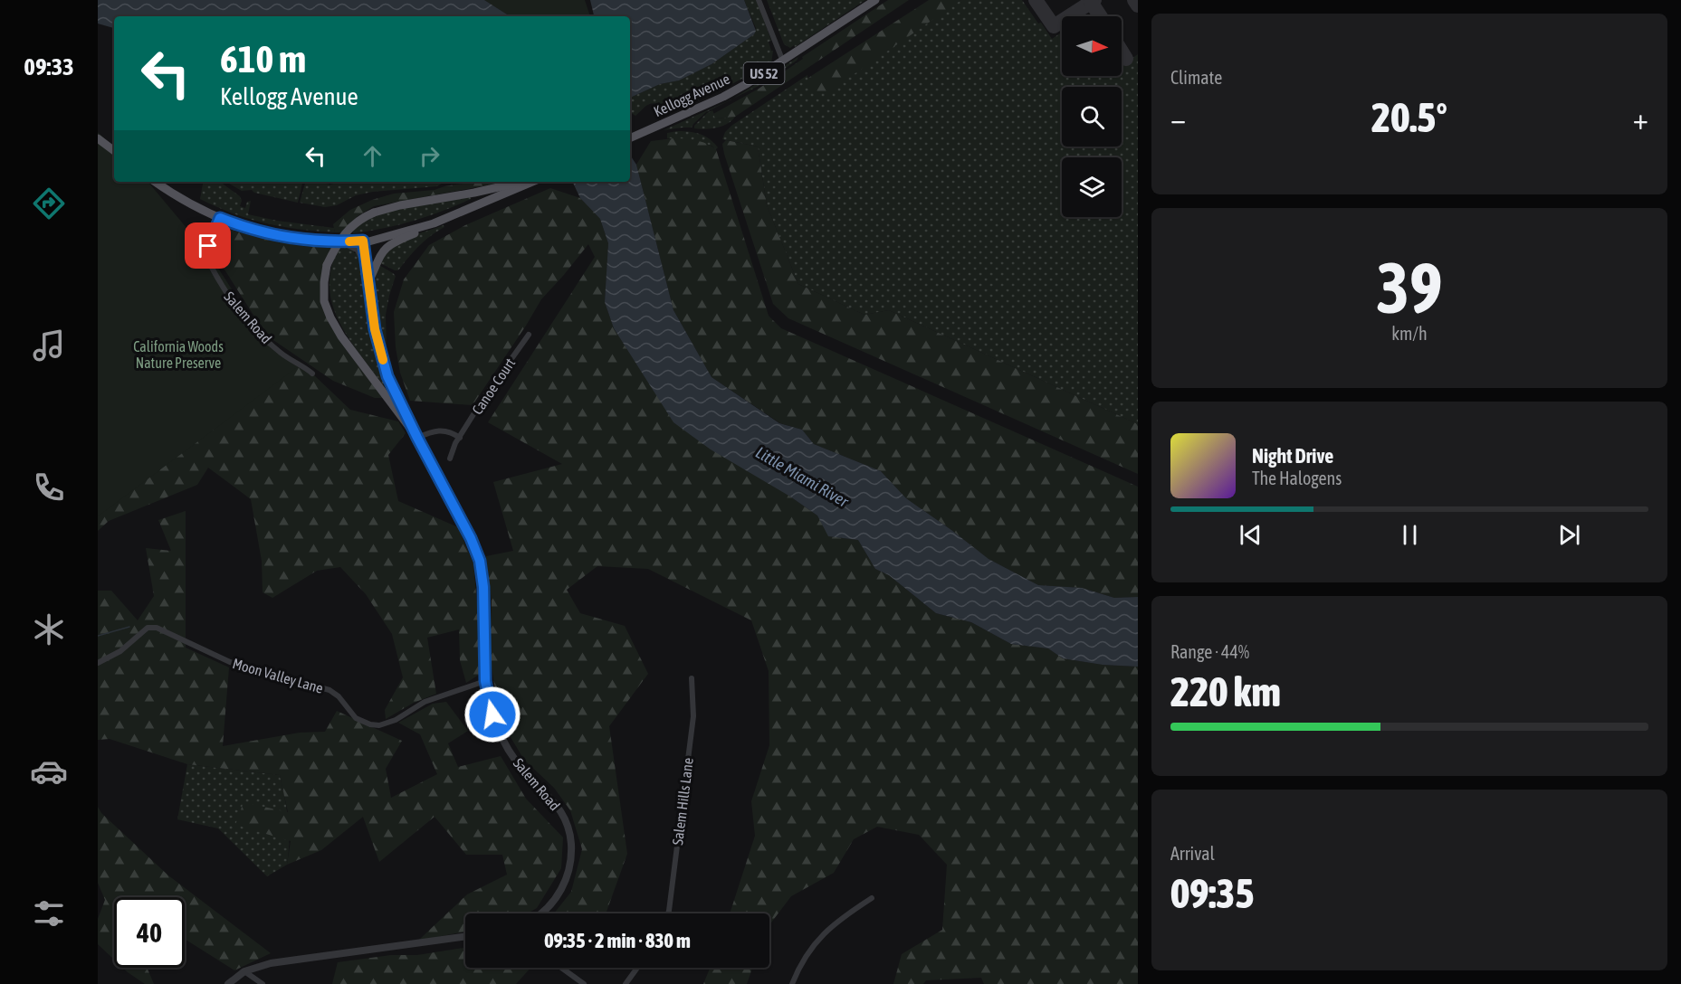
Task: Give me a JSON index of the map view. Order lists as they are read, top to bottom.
{
  "streets": {
    "main road": ["US 52", "Kellogg Avenue"],
    "street": [
      "Salem Road",
      "Canoe Court",
      "Moon Valley Lane",
      "Salem Hills Lane"
    ]
  },
  "crossings": [
    ["Salem Road", "Moon Valley Lane"]
  ],
  "water": ["Little Miami River"],
  "parks": ["California Woods Nature Preserve"],
  "north": "right",
  "page": {
    "tabs": "09:33",
    "tile": [
      "Climate",
      ["39", "km/h"],
      ["Range · 44%", "220 km"],
      ["Arrival", "09:35"]
    ],
    "turn": ["610 m", "Kellogg Avenue"],
    "heat": ["−", "20.5°", "+"],
    "song": ["Night Drive", "The Halogens"],
    "limit": "40",
    "trip": "09:35 · 2 min · 830 m"
  }
}
